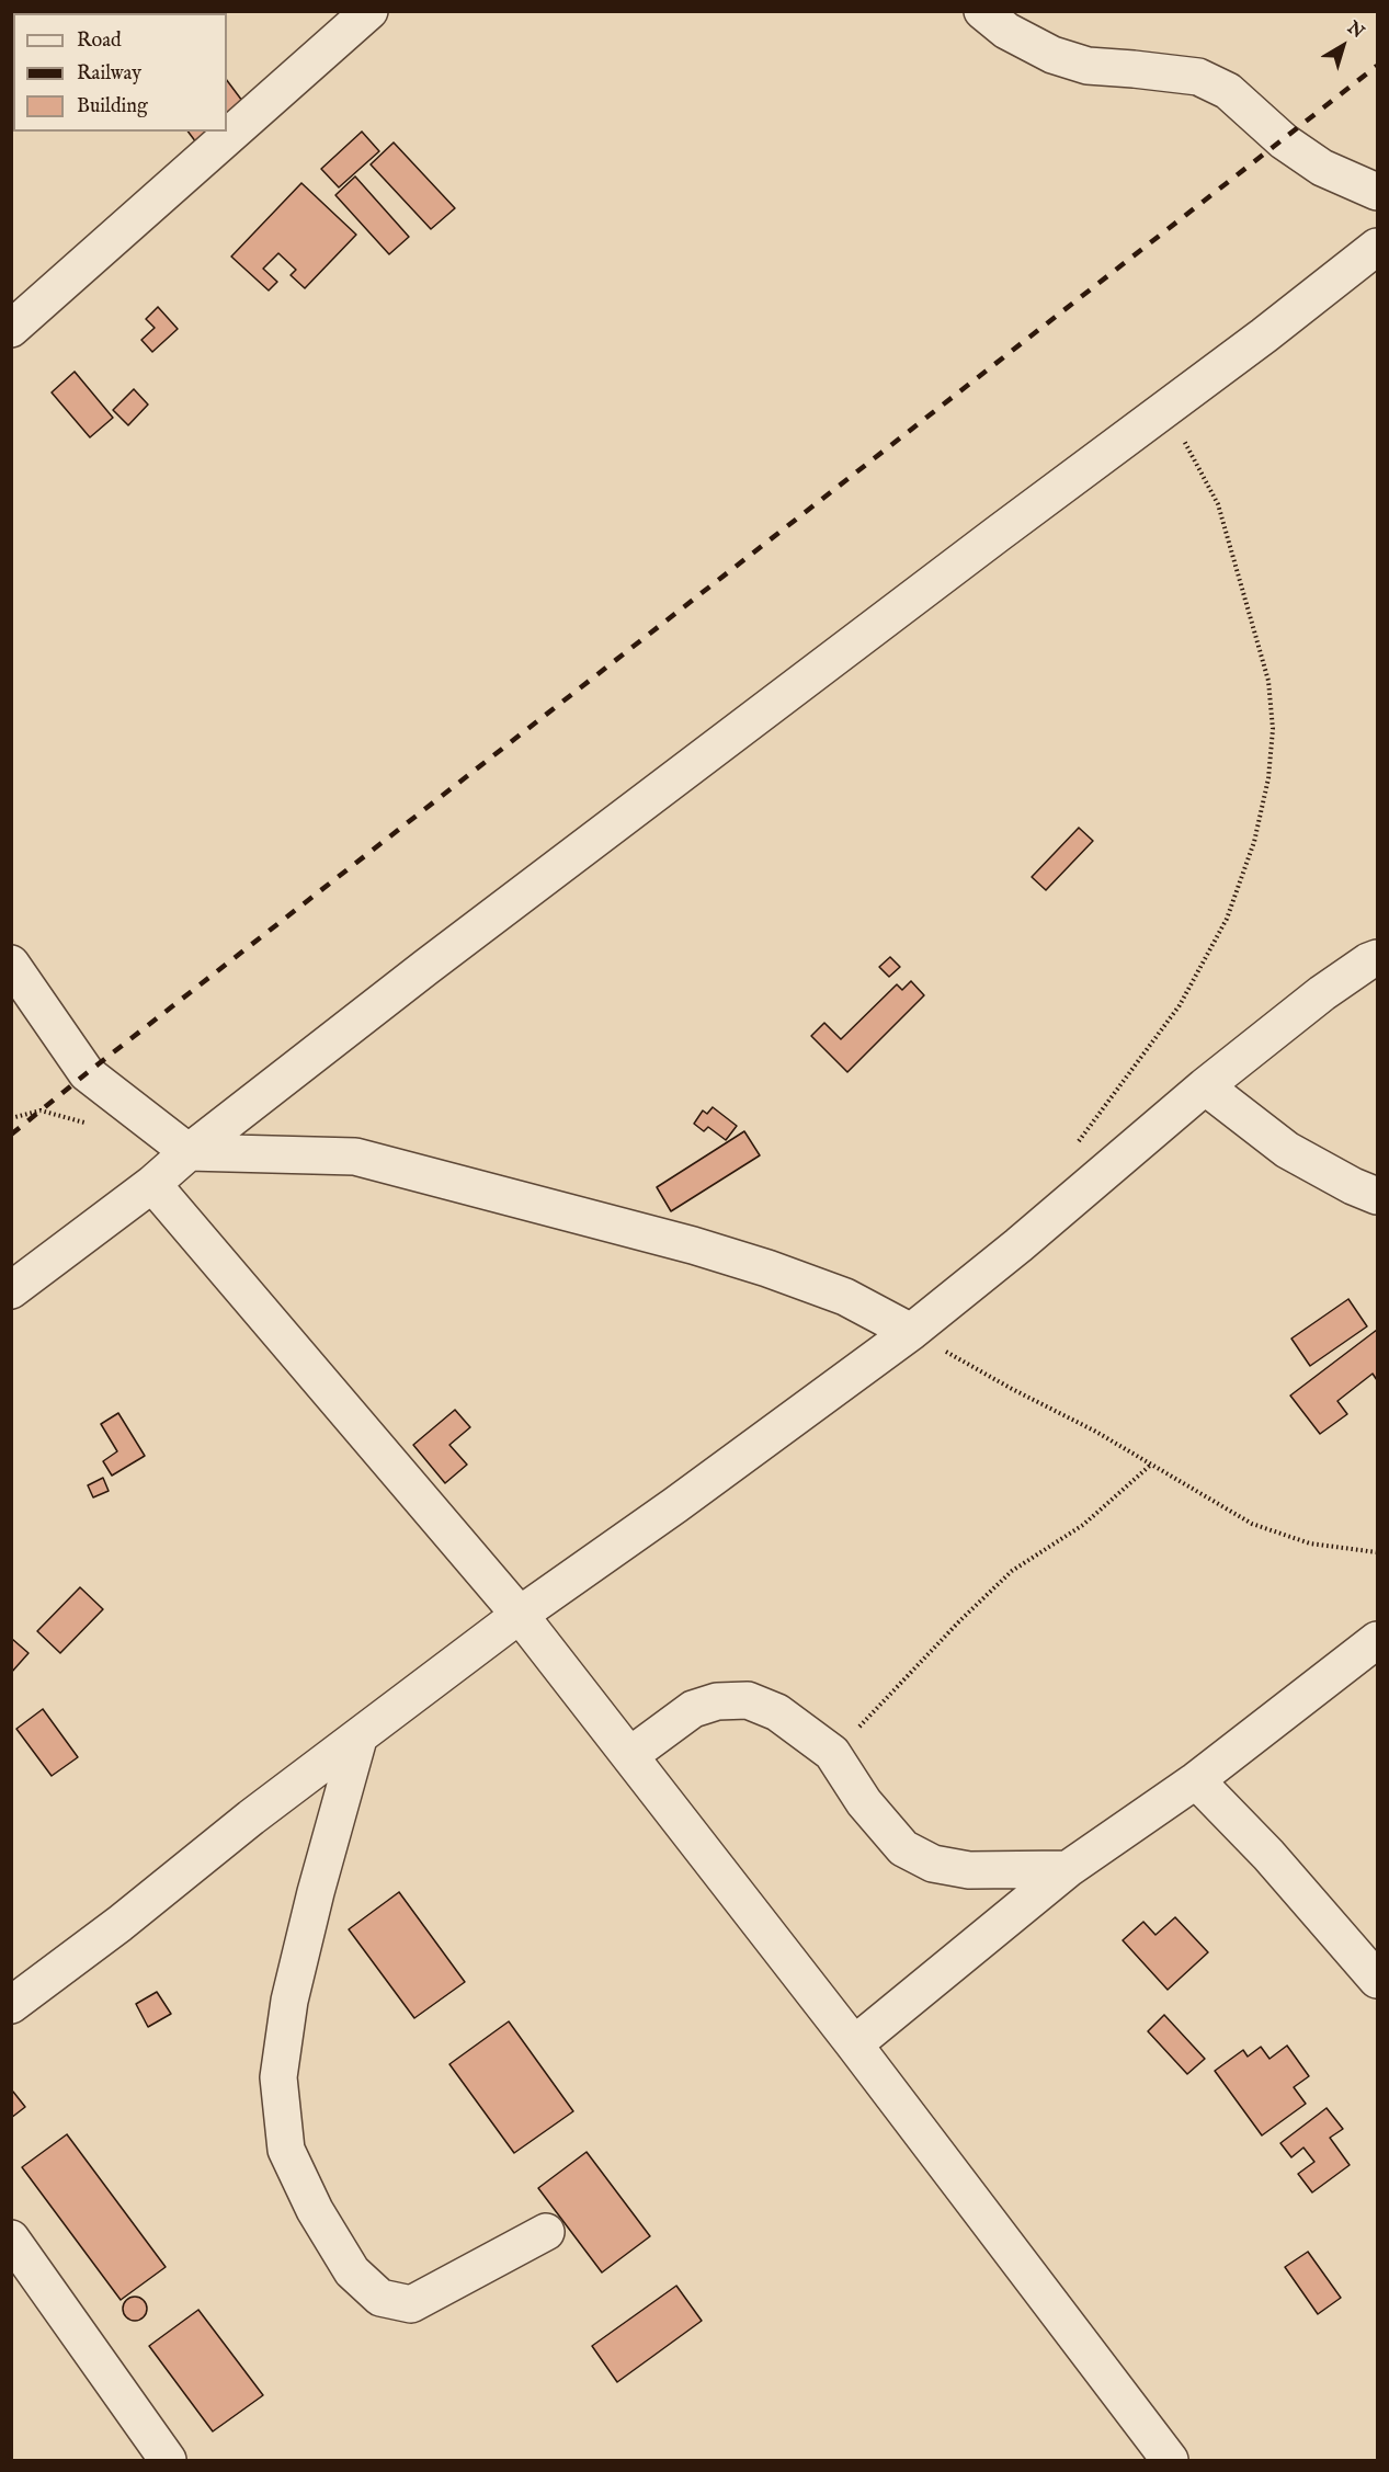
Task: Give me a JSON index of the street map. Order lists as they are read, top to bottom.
{
  "legend": ["Road", "Railway", "Building"],
  "north": "top right"
}
